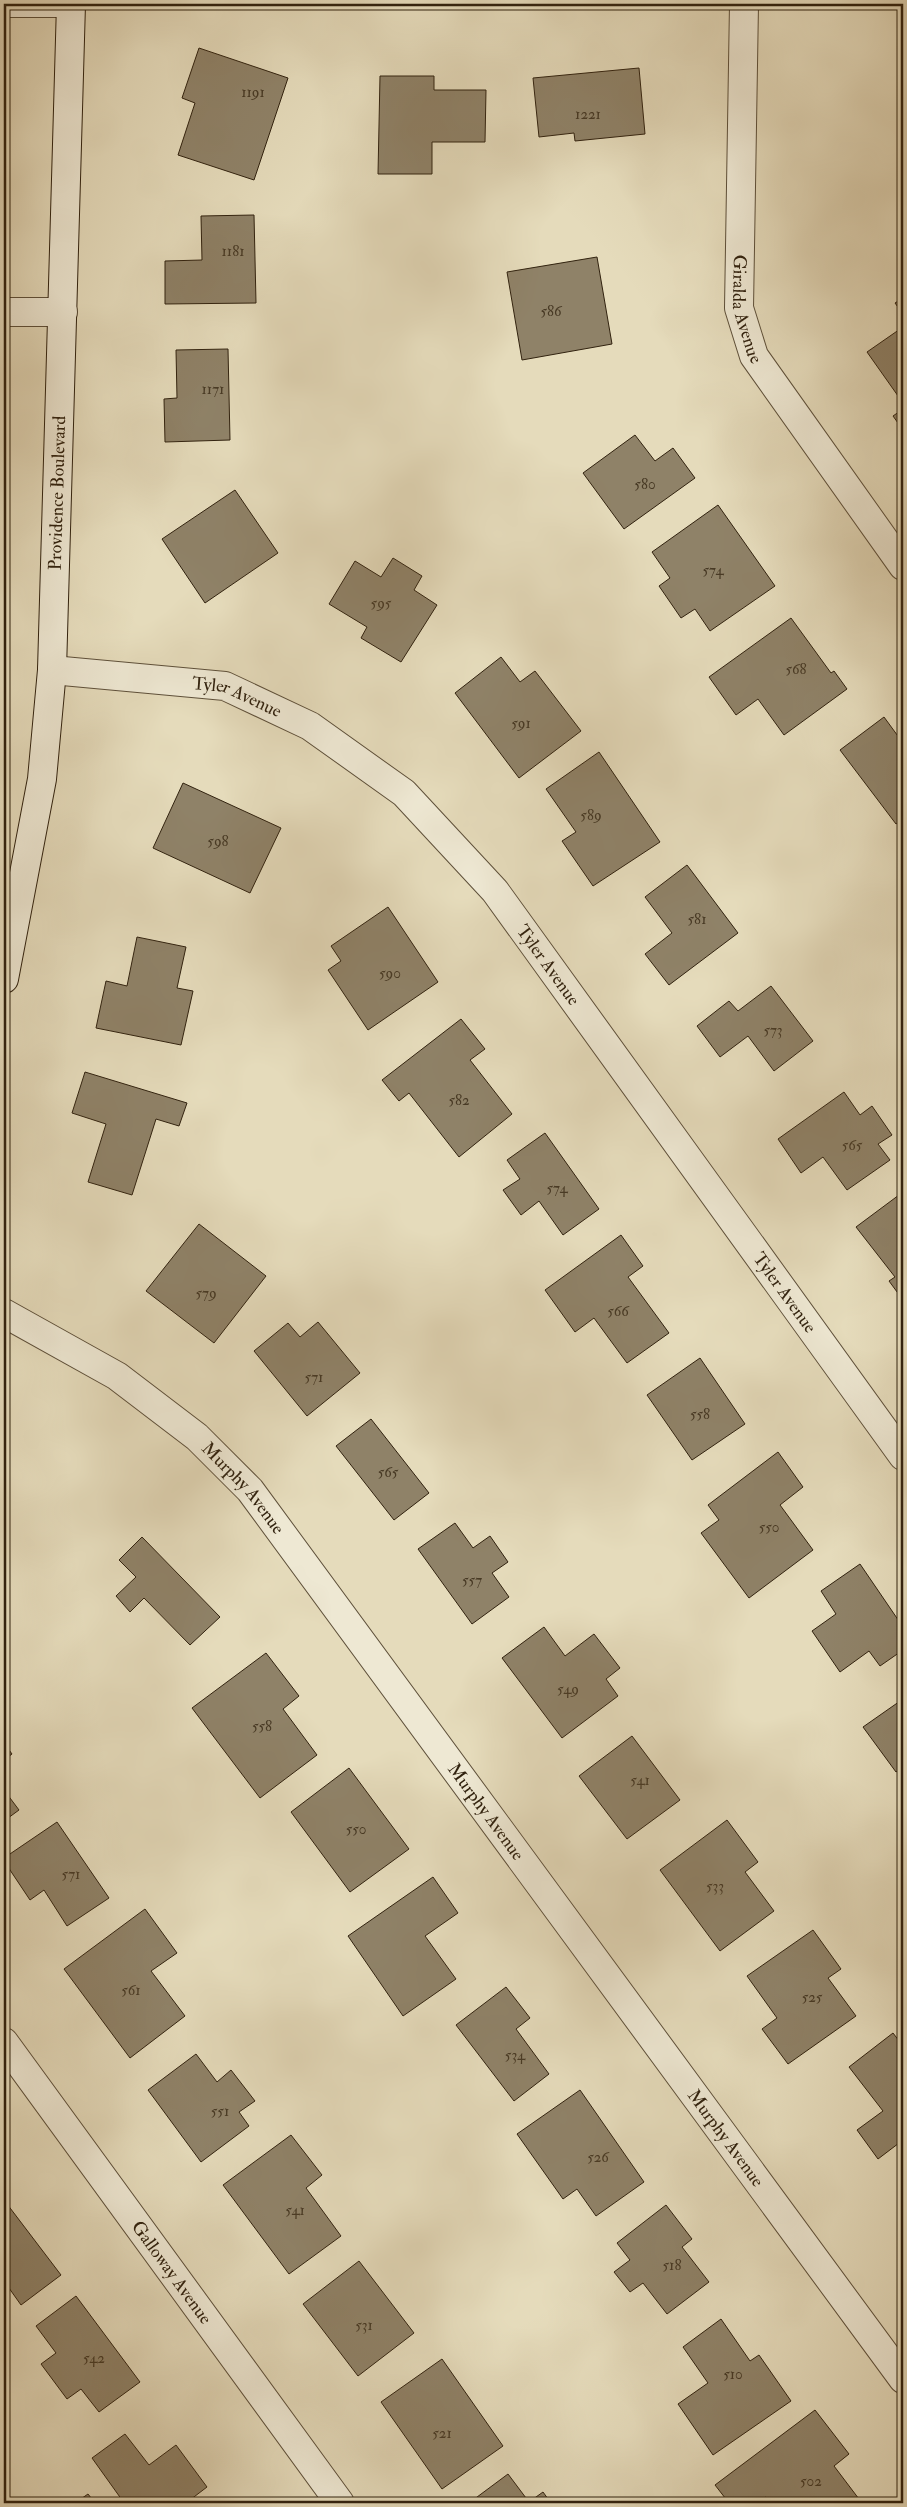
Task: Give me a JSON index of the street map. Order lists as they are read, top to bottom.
{
  "streets": {
    "street": [
      "Giralda Avenue",
      "Providence Boulevard",
      "Tyler Avenue",
      "Murphy Avenue",
      "Galloway Avenue"
    ]
  },
  "crossings": [
    ["Providence Boulevard", "Tyler Avenue"]
  ],
  "house_numbers": [
    "1191",
    "1221",
    "1181",
    "586",
    "1171",
    "580",
    "574",
    "595",
    "568",
    "591",
    "589",
    "598",
    "581",
    "590",
    "573",
    "582",
    "565",
    "574",
    "579",
    "566",
    "571",
    "558",
    "565",
    "550",
    "557",
    "549",
    "558",
    "541",
    "550",
    "571",
    "533",
    "561",
    "525",
    "534",
    "551",
    "526",
    "541",
    "518",
    "531",
    "542",
    "510",
    "521",
    "502"
  ]
}
